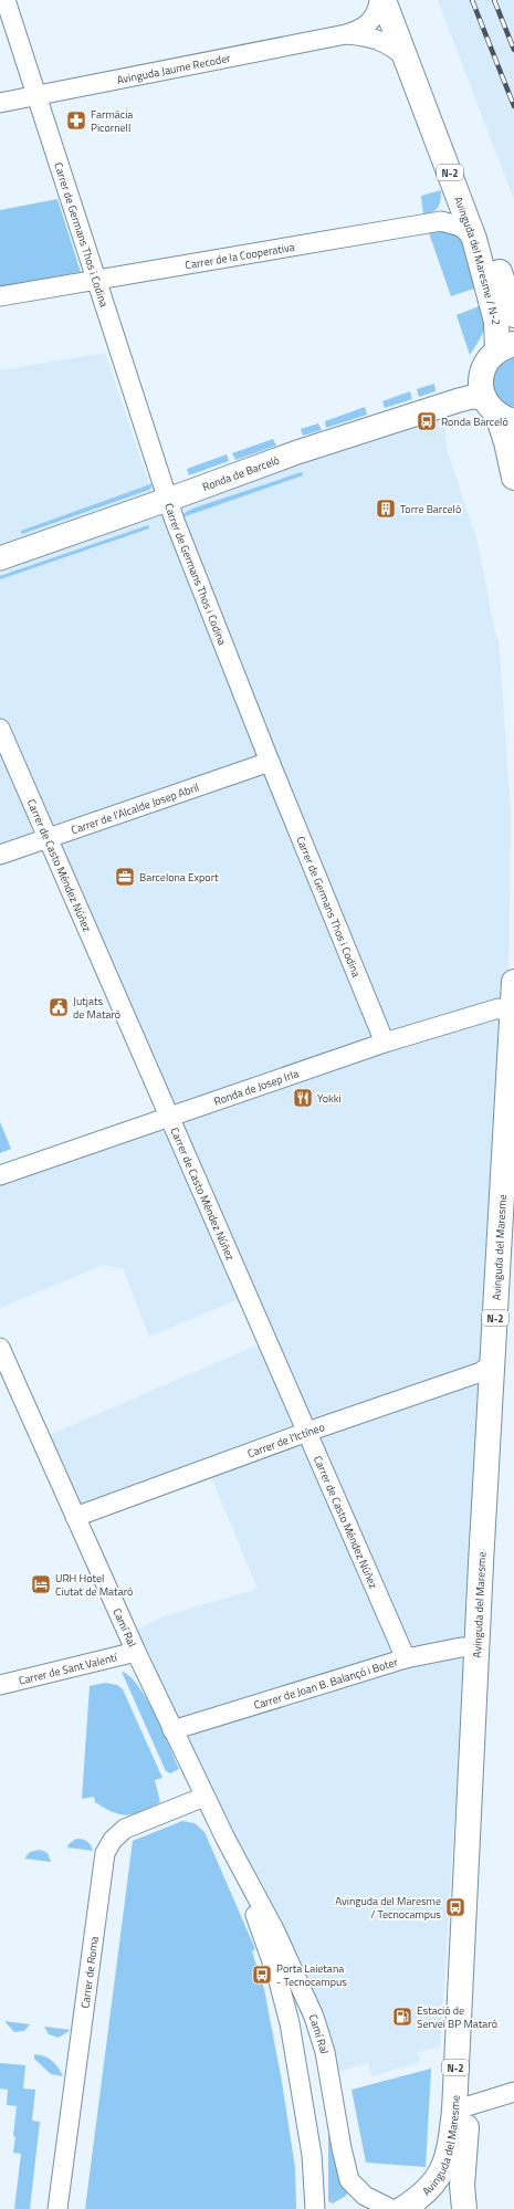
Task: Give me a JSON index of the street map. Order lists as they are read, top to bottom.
{
  "streets": {
    "main road": ["N-2", "Avinguda del Maresme / N-2", "Avinguda del Maresme"],
    "street": [
      "Avinguda Jaume Recoder",
      "Carrer de Germans Thos i Codina",
      "Carrer de la Cooperativa",
      "Ronda de Barceló",
      "Carrer de l'Alcalde Josep Abril",
      "Carrer de Casto Méndez Núñez",
      "Ronda de Josep Irla",
      "Carrer de l'Ictíneo",
      "Camí Ral",
      "Carrer de Sant Valentí",
      "Carrer de Joan B. Balançó i Boter",
      "Carrer de Roma"
    ]
  },
  "crossings": [
    ["Avinguda Jaume Recoder", "Carrer de Germans Thos i Codina"],
    ["Avinguda Jaume Recoder", "Avinguda del Maresme / N-2"],
    ["Carrer de Germans Thos i Codina", "Carrer de la Cooperativa"],
    ["Carrer de Germans Thos i Codina", "Ronda de Barceló"],
    ["Carrer de Germans Thos i Codina", "Carrer de l'Alcalde Josep Abril"],
    ["Carrer de Germans Thos i Codina", "Ronda de Josep Irla"],
    ["Carrer de la Cooperativa", "Avinguda del Maresme / N-2"],
    ["Carrer de l'Alcalde Josep Abril", "Carrer de Casto Méndez Núñez"],
    ["Carrer de Casto Méndez Núñez", "Ronda de Josep Irla"],
    ["Carrer de Casto Méndez Núñez", "Carrer de l'Ictíneo"],
    ["Carrer de Casto Méndez Núñez", "Carrer de Joan B. Balançó i Boter"],
    ["Ronda de Josep Irla", "Avinguda del Maresme"],
    ["Avinguda del Maresme", "Carrer de l'Ictíneo"],
    ["Avinguda del Maresme", "Camí Ral"],
    ["Avinguda del Maresme", "Carrer de Joan B. Balançó i Boter"],
    ["Carrer de l'Ictíneo", "Camí Ral"],
    ["Camí Ral", "Carrer de Sant Valentí"],
    ["Camí Ral", "Carrer de Joan B. Balançó i Boter"],
    ["Camí Ral", "Carrer de Roma"]
  ],
  "places": {
    "pharmacy": ["Farmàcia Picornell"],
    "bus stop": ["Ronda Barceló", "Avinguda del Maresme / Tecnocampus", "Porta Laietana - Tecnocampus"],
    "building": ["Torre Barcelò"],
    "office": ["Barcelona Export"],
    "public building": ["Jutjats de Mataró"],
    "restaurant": ["Yokki"],
    "hotel": ["URH Hotel Ciutat de Mataró"],
    "fuel station": ["Estació de Servei BP Mataró"]
  }
}
